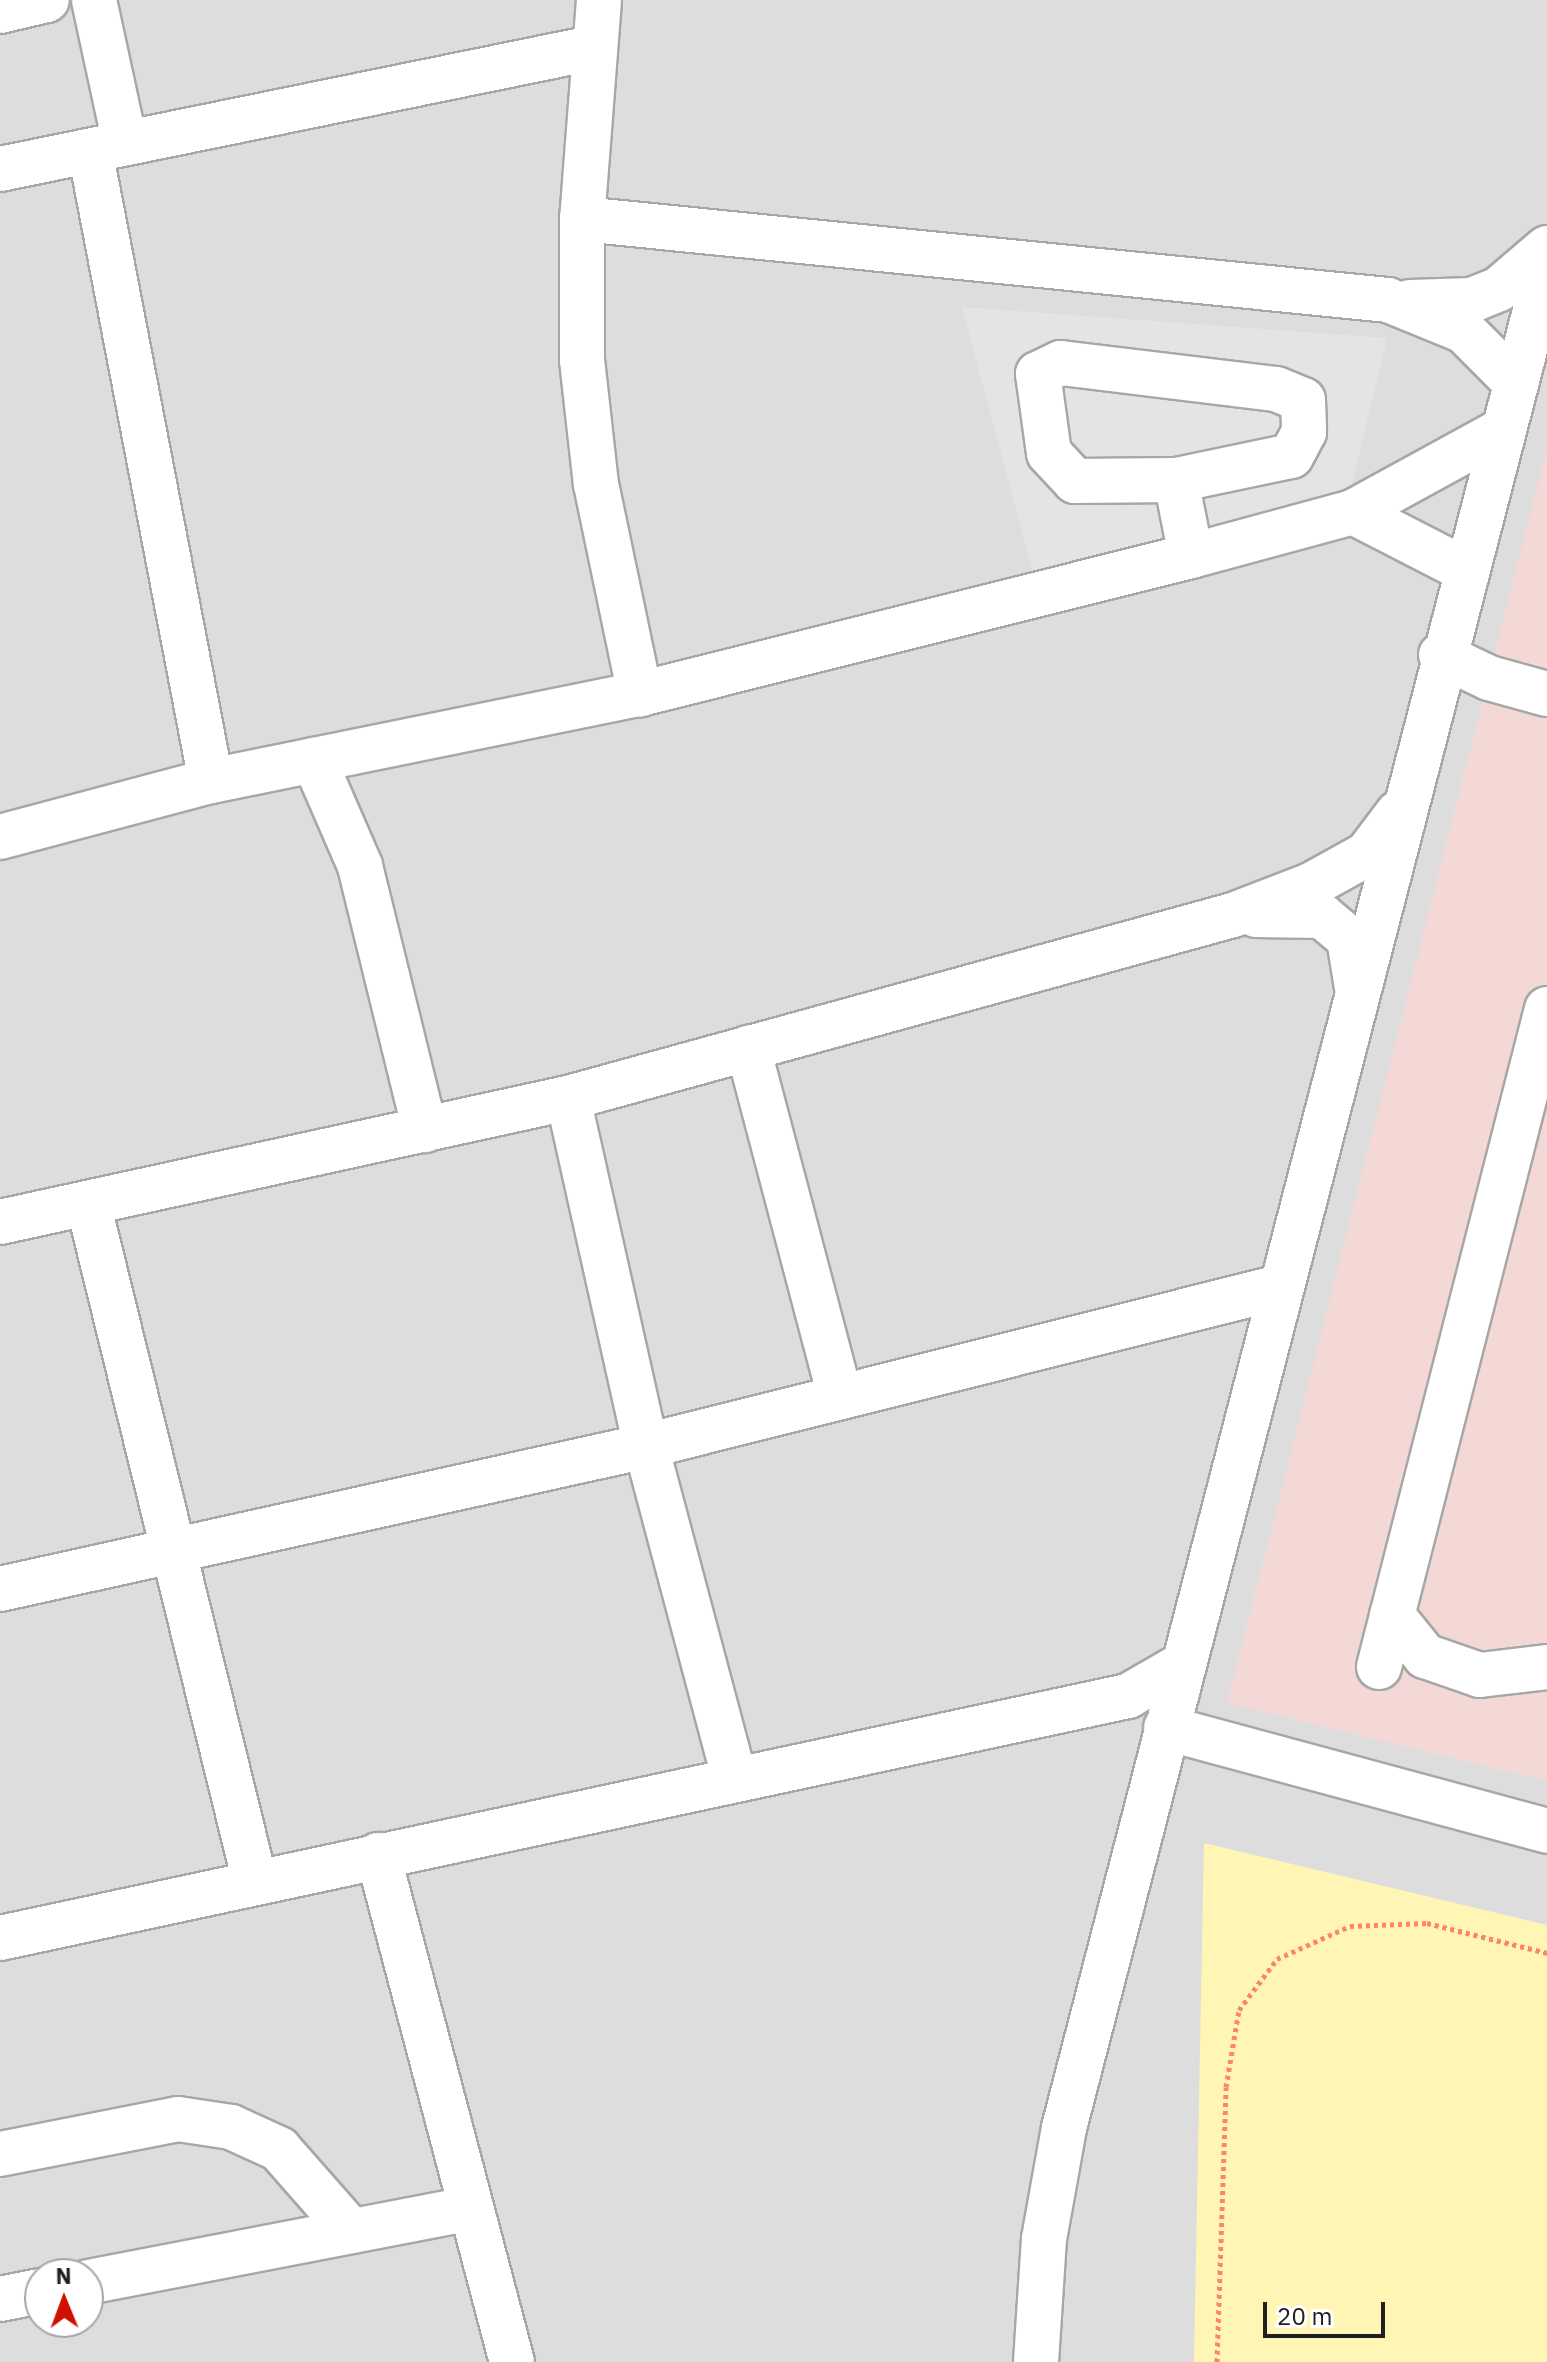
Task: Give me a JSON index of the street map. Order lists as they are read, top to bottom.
{
  "scale_bar": "20 m",
  "north": "top"
}
